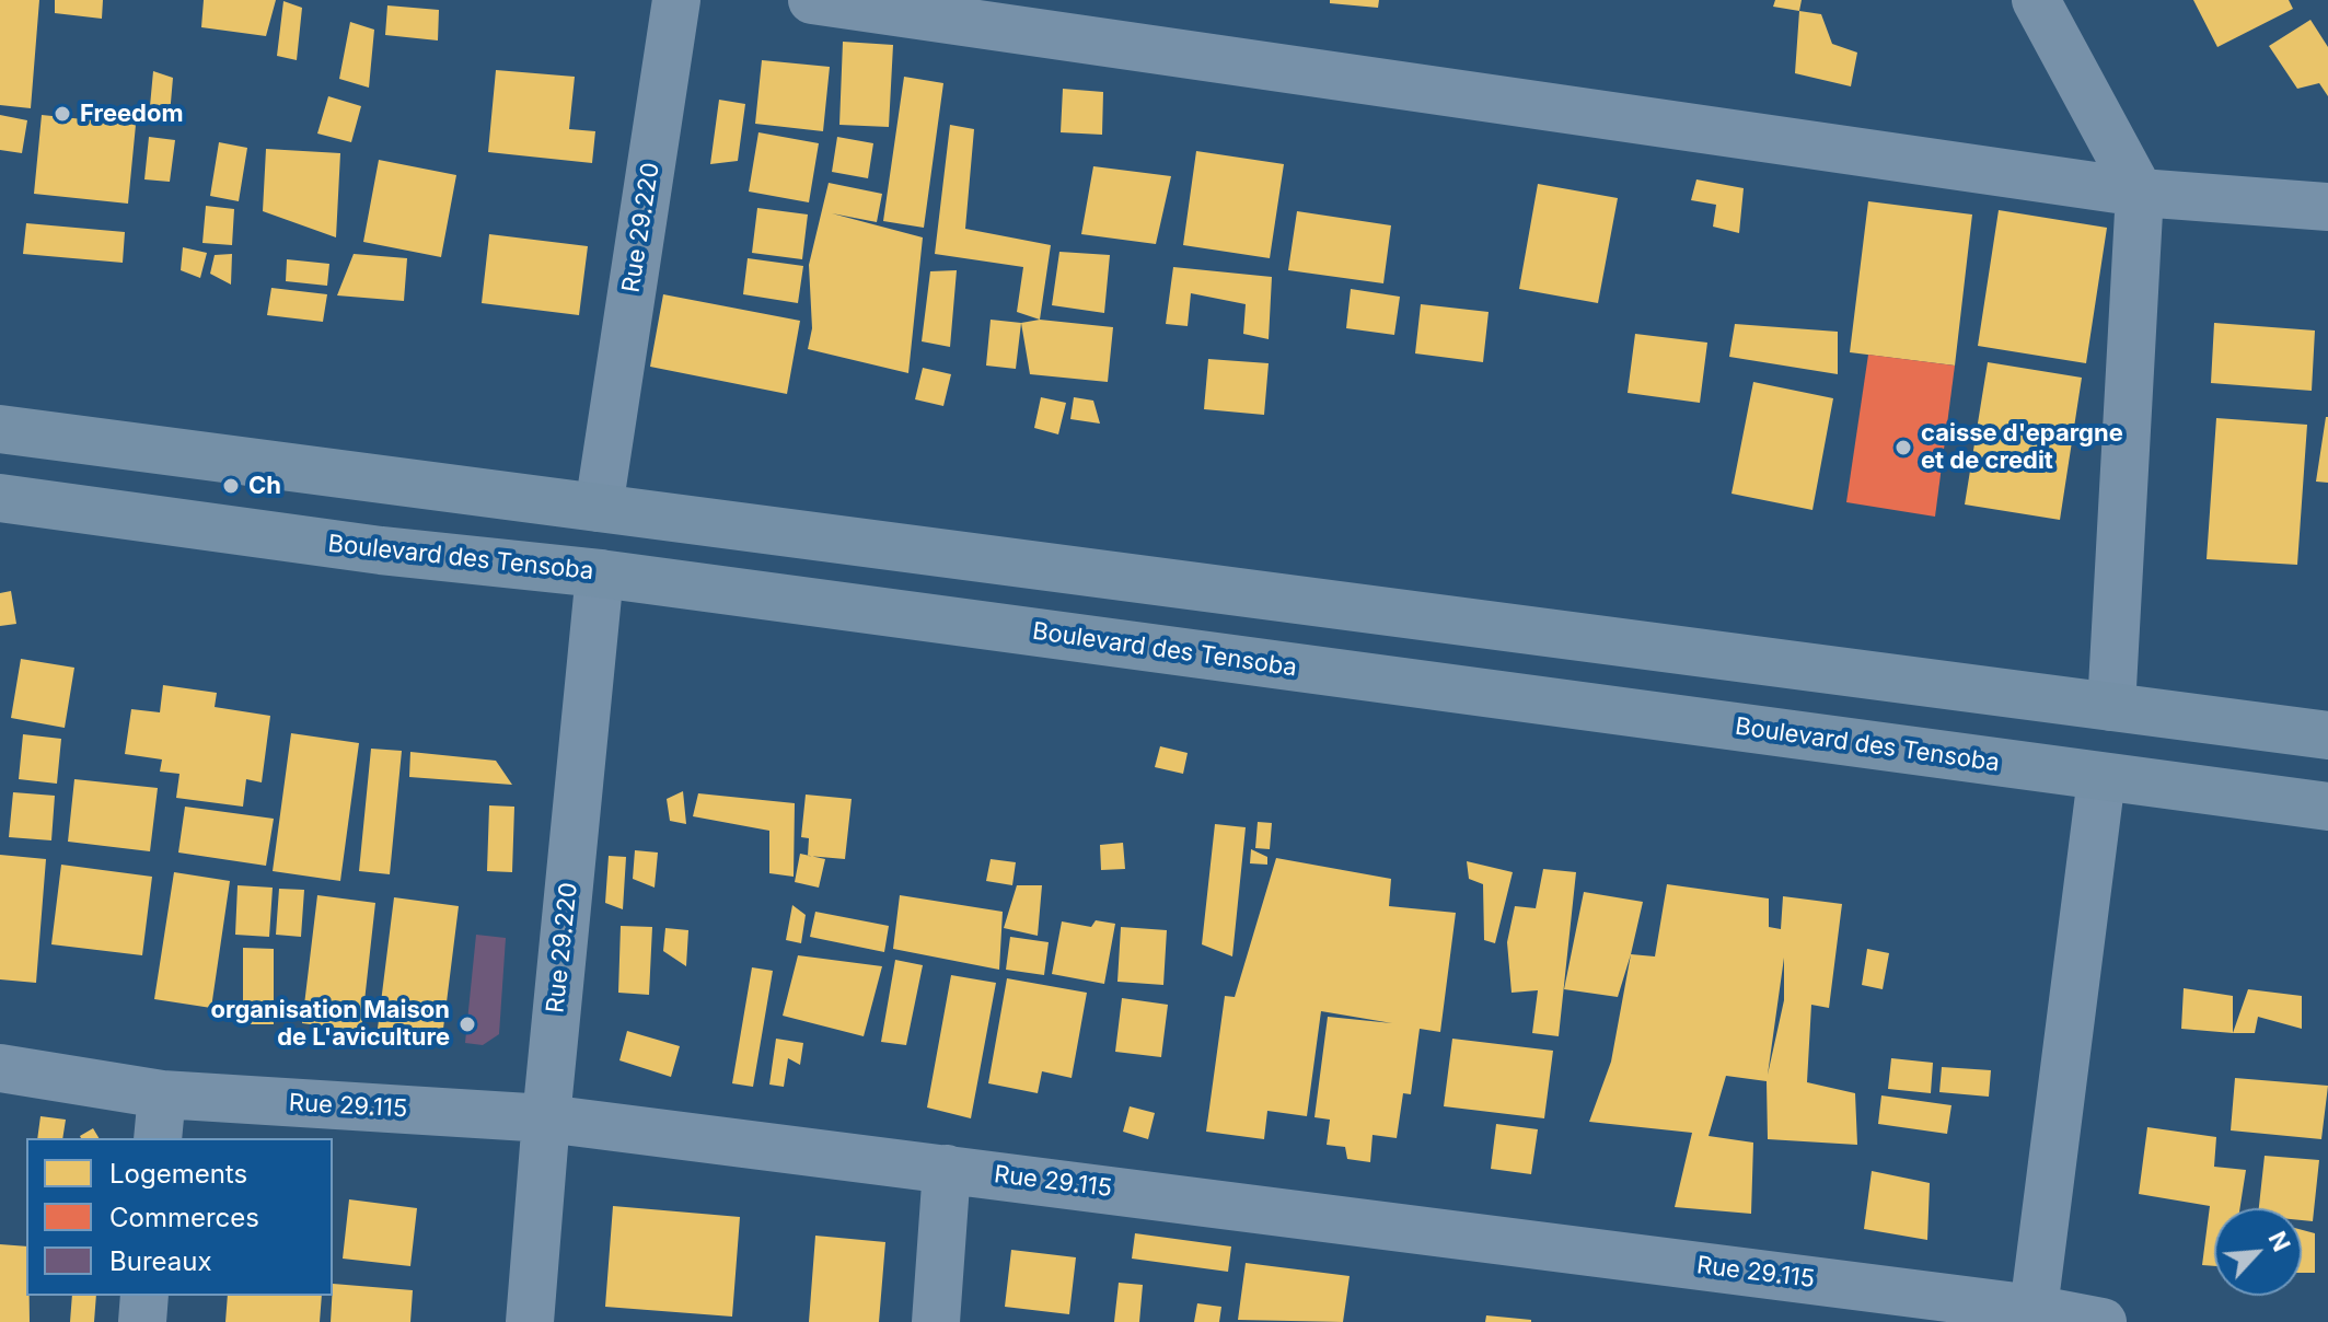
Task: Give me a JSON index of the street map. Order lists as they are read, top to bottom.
{
  "streets": {
    "main road": ["Boulevard des Tensoba"],
    "street": ["Rue 29.220", "Rue 29.115"]
  },
  "crossings": [
    ["Rue 29.220", "Boulevard des Tensoba"],
    ["Rue 29.220", "Rue 29.115"]
  ],
  "places": [
    "Freedom",
    "caisse d'epargne et de credit",
    "Ch",
    "organisation Maison de L'aviculture"
  ],
  "legend": ["Logements", "Commerces", "Bureaux"],
  "north": "top right"
}
